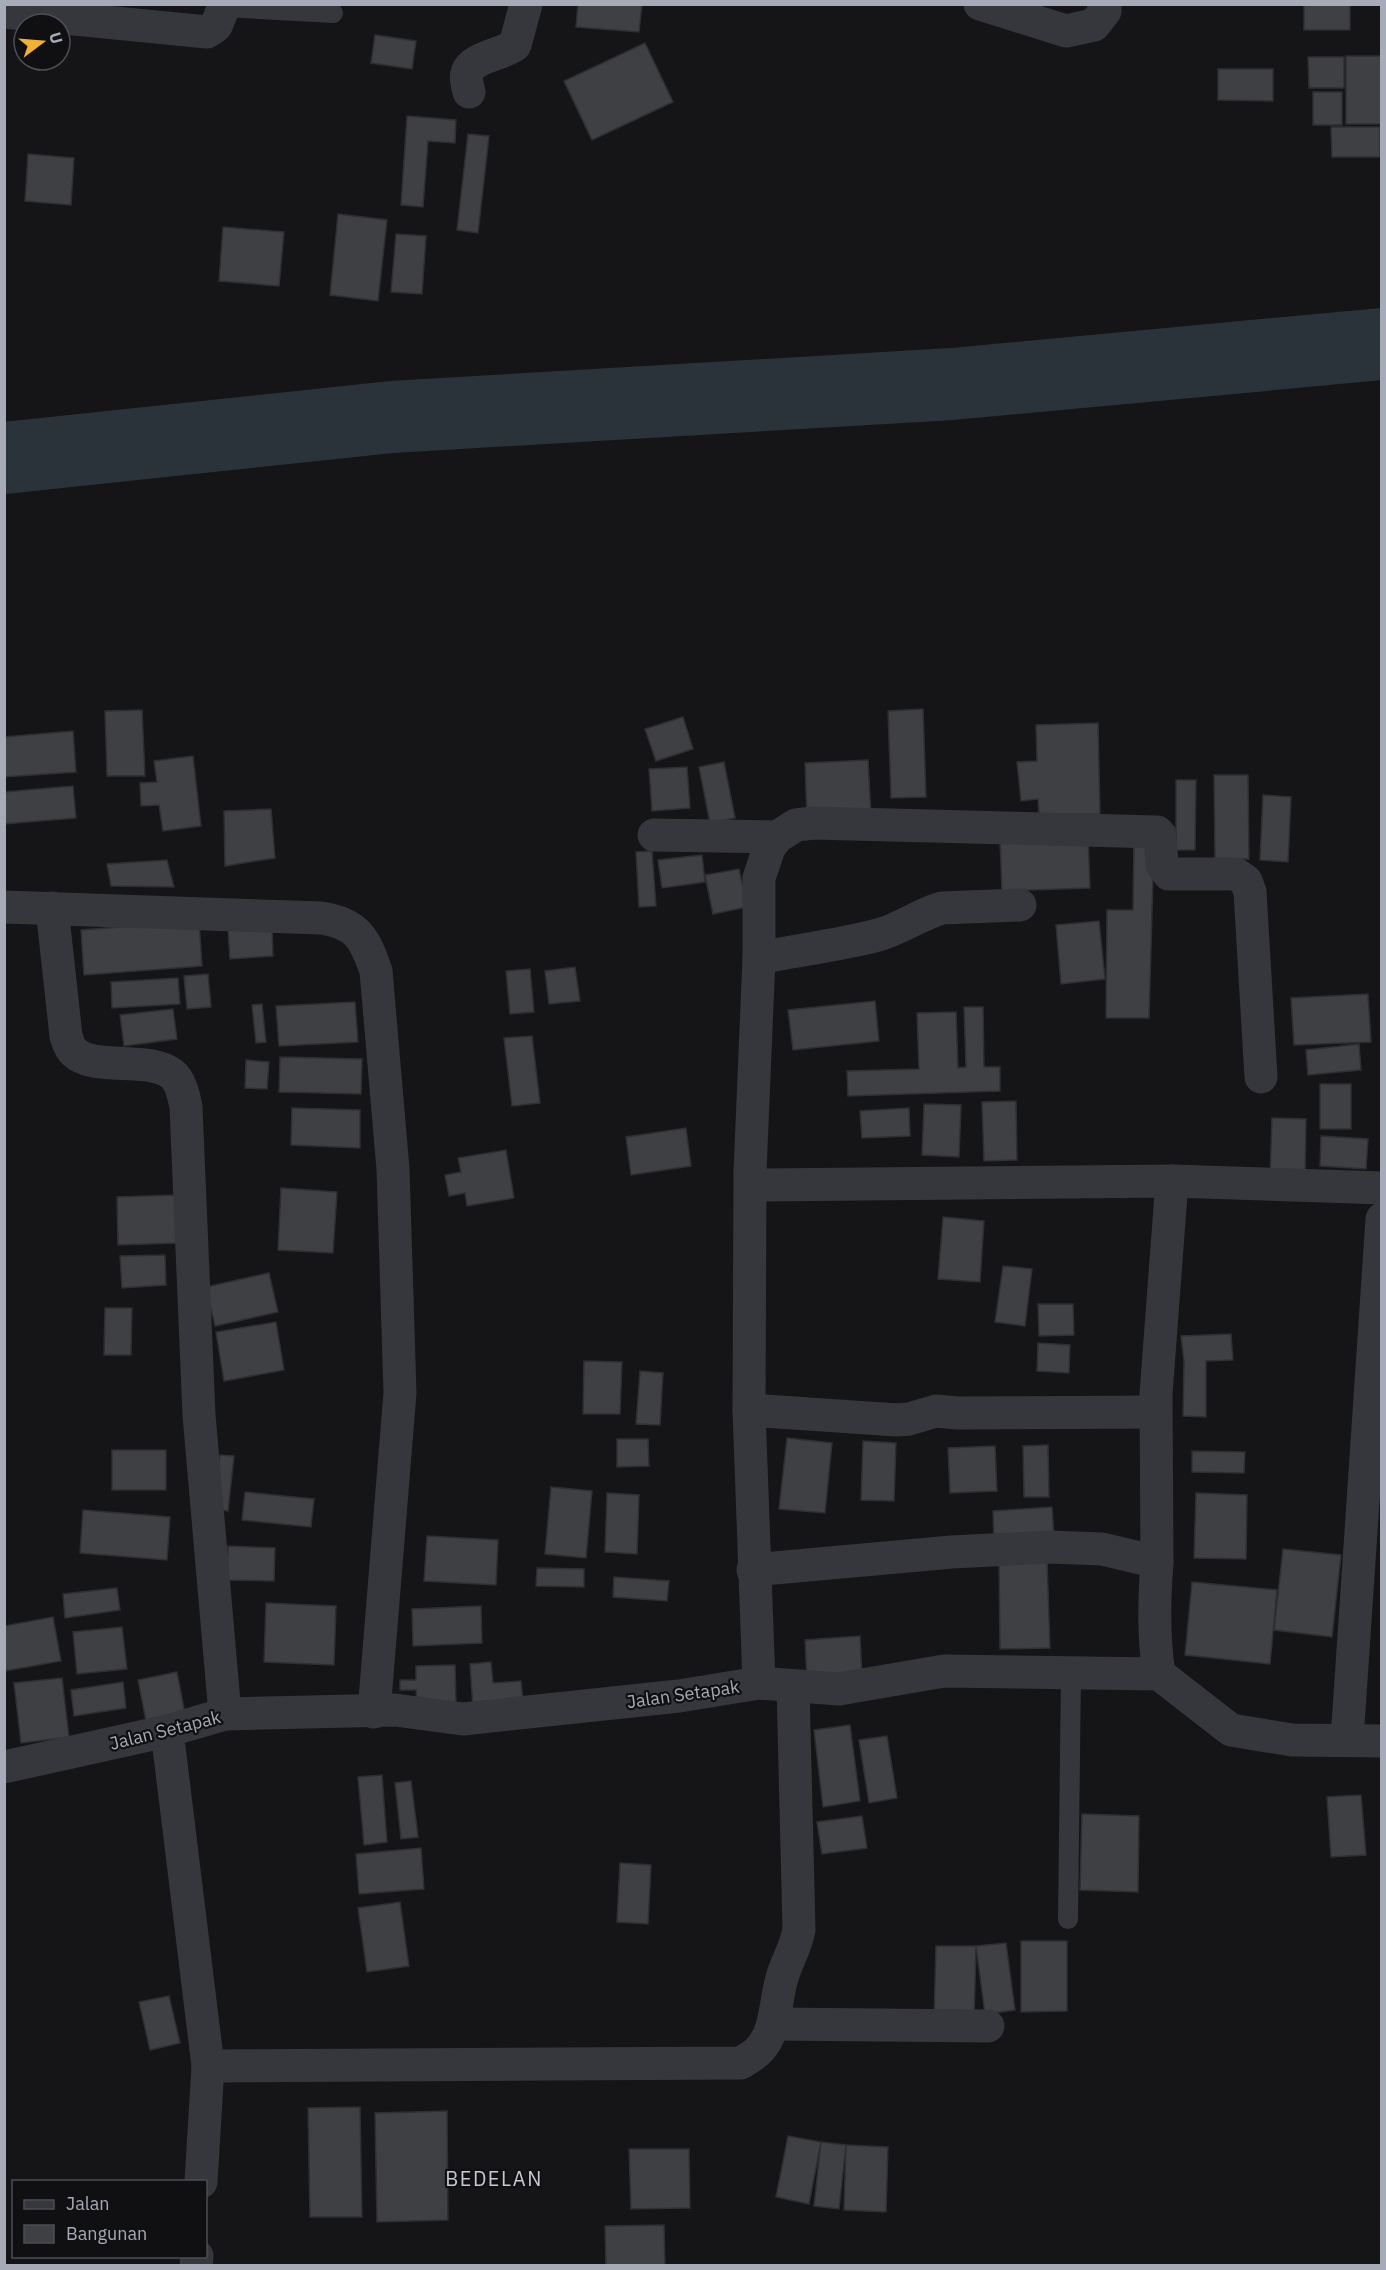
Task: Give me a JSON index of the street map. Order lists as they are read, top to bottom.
{
  "streets": {
    "street": ["Jalan Setapak"]
  },
  "districts": ["BEDELAN"],
  "legend": ["Jalan", "Bangunan"],
  "north": "right"
}
